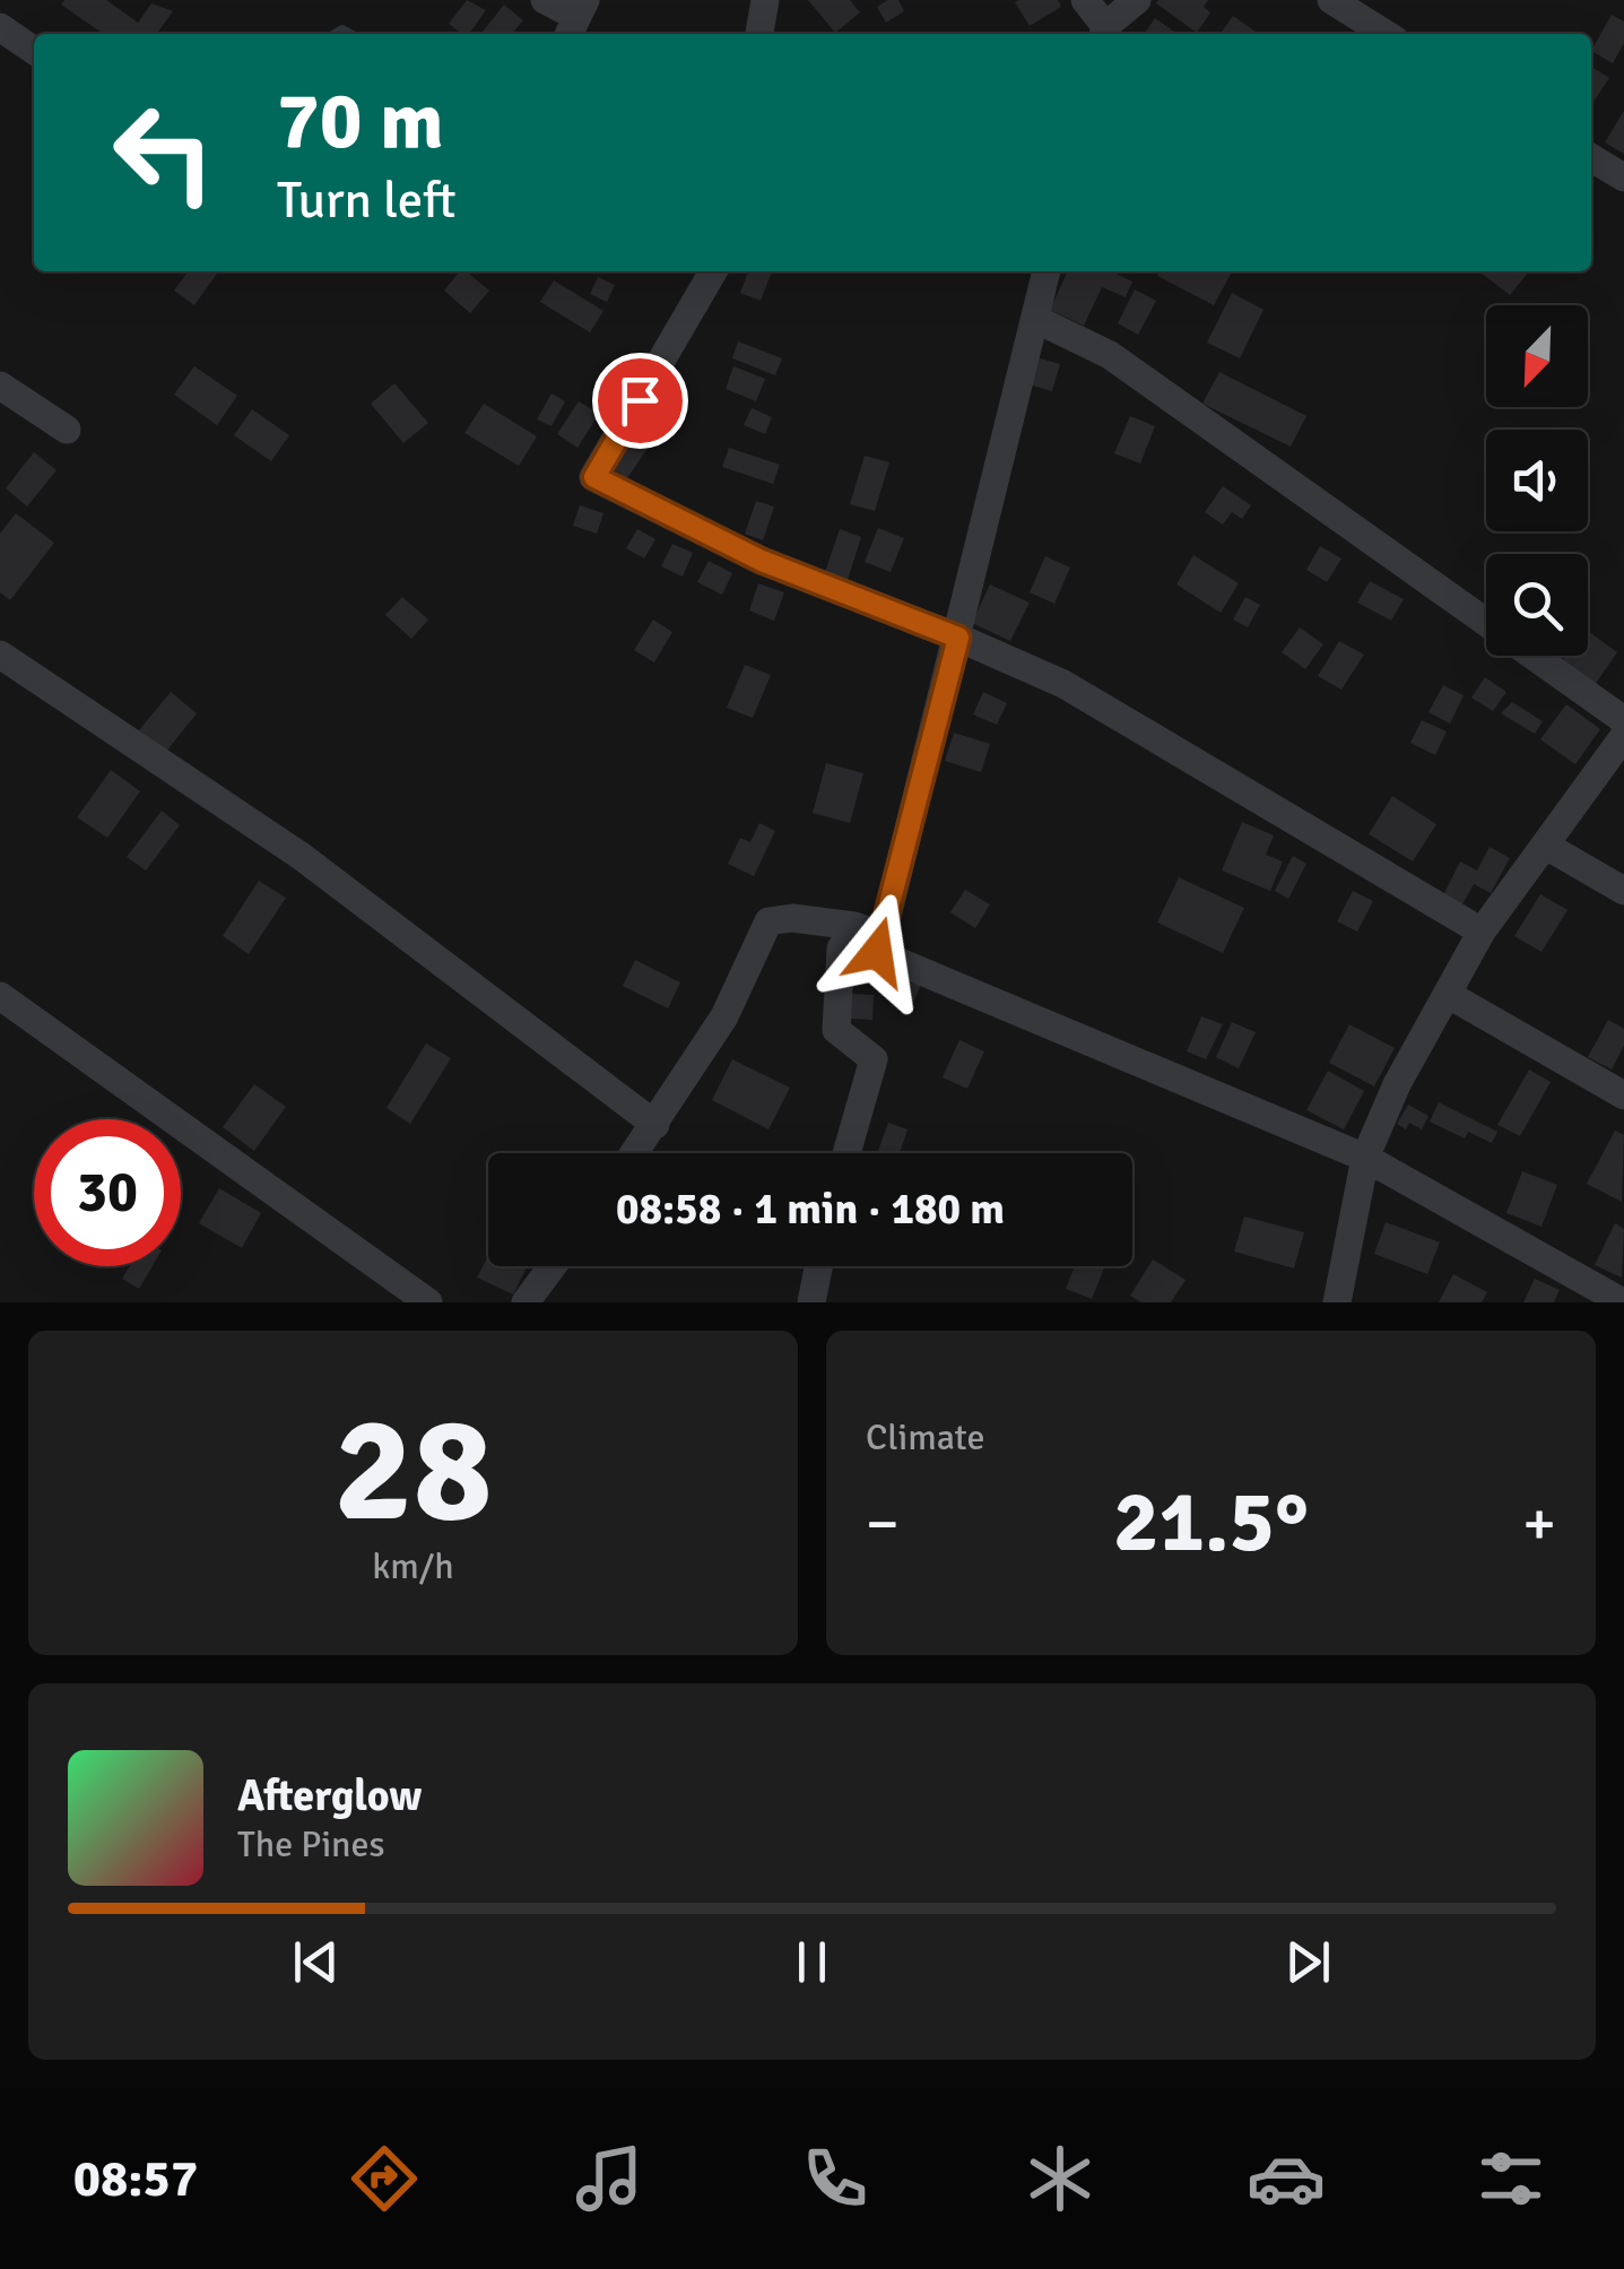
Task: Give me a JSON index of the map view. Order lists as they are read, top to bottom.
{
  "north": "bottom left",
  "page": {
    "turn": ["70 m", "Turn left"],
    "limit": "30",
    "trip": "08:58 · 1 min · 180 m",
    "tile": [
      ["28", "km/h"],
      "Climate"
    ],
    "heat": ["−", "21.5°", "+"],
    "song": ["Afterglow", "The Pines"],
    "tabs": "08:57"
  }
}
